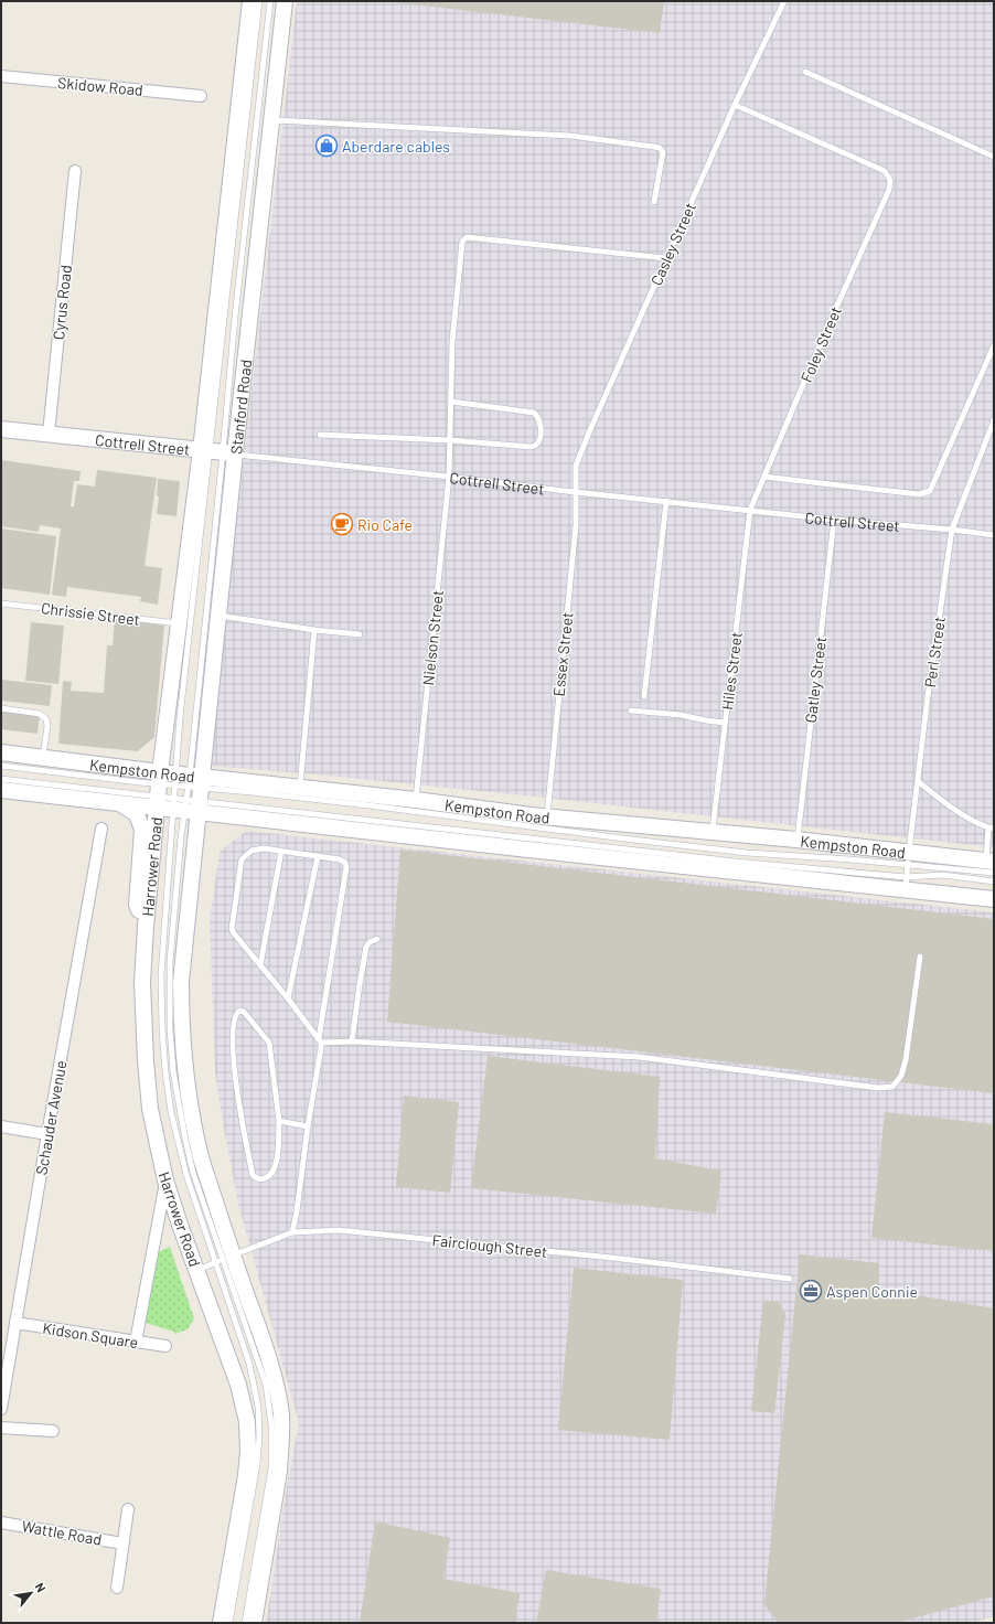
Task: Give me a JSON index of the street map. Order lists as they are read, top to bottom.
{
  "streets": {
    "main road": [
      "Stanford Road",
      "Cottrell Street",
      "Kempston Road",
      "Harrower Road"
    ],
    "street": [
      "Skidow Road",
      "Cyrus Road",
      "Schauder Avenue",
      "Kidson Square",
      "Wattle Road"
    ],
    "lane": [
      "Casley Street",
      "Foley Street",
      "Chrissie Street",
      "Nielson Street",
      "Perl Street",
      "Essex Street",
      "Hiles Street",
      "Gatley Street",
      "Fairclough Street"
    ]
  },
  "crossings": [
    ["Casley Street", "Foley Street"],
    ["Casley Street", "Cottrell Street"],
    ["Casley Street", "Nielson Street"],
    ["Casley Street", "Essex Street"],
    ["Cyrus Road", "Cottrell Street"],
    ["Foley Street", "Cottrell Street"],
    ["Foley Street", "Hiles Street"],
    ["Stanford Road", "Cottrell Street"],
    ["Stanford Road", "Chrissie Street"],
    ["Stanford Road", "Kempston Road"],
    ["Stanford Road", "Harrower Road"],
    ["Cottrell Street", "Nielson Street"],
    ["Cottrell Street", "Perl Street"],
    ["Cottrell Street", "Essex Street"],
    ["Cottrell Street", "Hiles Street"],
    ["Cottrell Street", "Gatley Street"],
    ["Nielson Street", "Kempston Road"],
    ["Perl Street", "Kempston Road"],
    ["Essex Street", "Kempston Road"],
    ["Hiles Street", "Kempston Road"],
    ["Gatley Street", "Kempston Road"],
    ["Kempston Road", "Harrower Road"],
    ["Harrower Road", "Fairclough Street"],
    ["Schauder Avenue", "Kidson Square"]
  ],
  "places": {
    "shop": ["Aberdare cables"],
    "cafe": ["Rio Cafe"],
    "office": ["Aspen Connie"]
  },
  "north": "top right"
}
